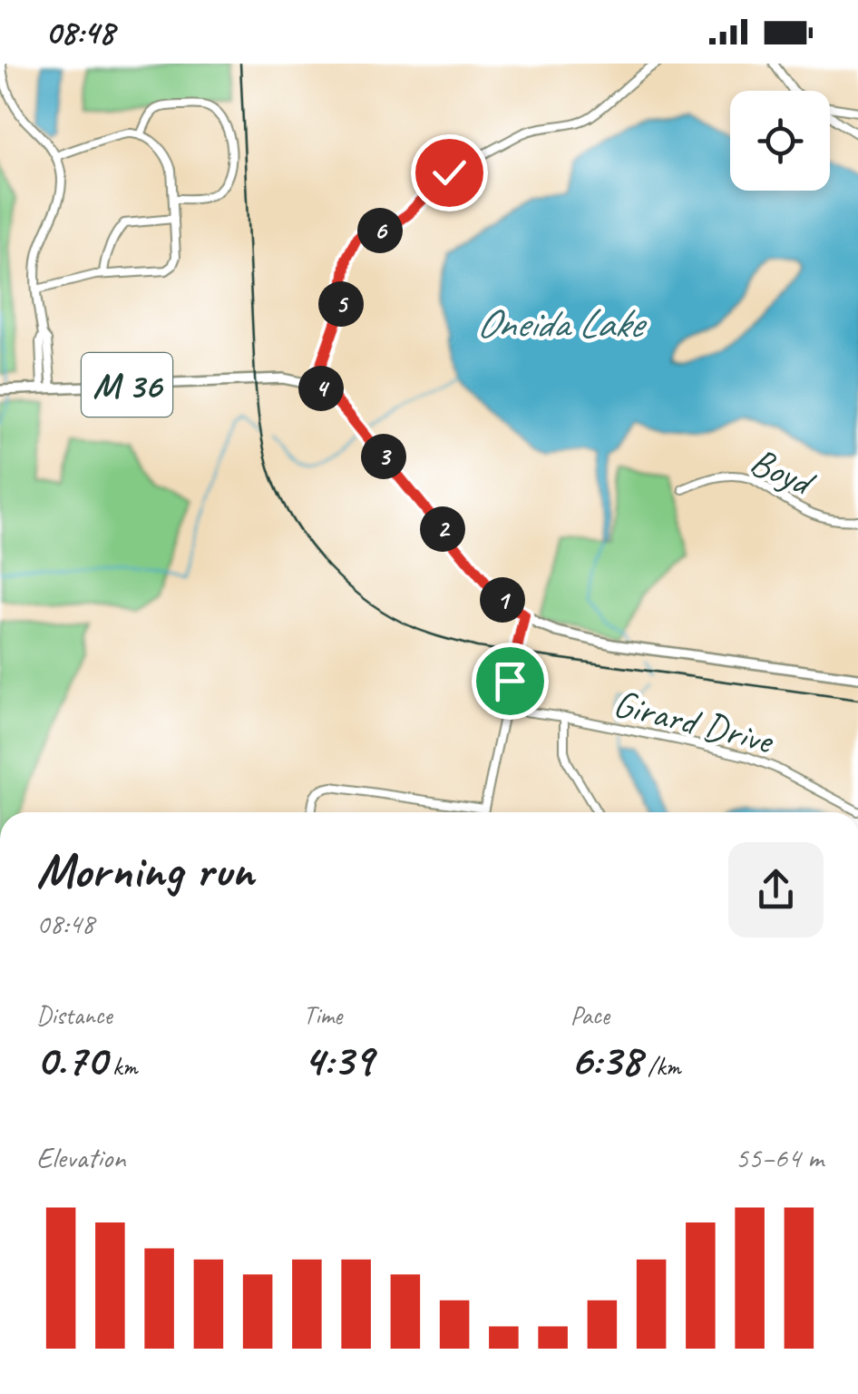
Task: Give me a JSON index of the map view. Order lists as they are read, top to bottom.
{
  "streets": {
    "main road": ["M 36"],
    "street": ["Boyd", "Girard Drive"]
  },
  "water": ["Oneida Lake"],
  "page": {
    "status": "08:48",
    "pins": [
      "6",
      "5",
      "4",
      "3",
      "2",
      "1"
    ],
    "heading": ["Morning run", "08:48"],
    "stats": [
      ["Distance", "0.70 km"],
      ["Time", "4:39"],
      ["Pace", "6:38 /km"]
    ],
    "chart": ["Elevation", "55–64 m"]
  }
}
